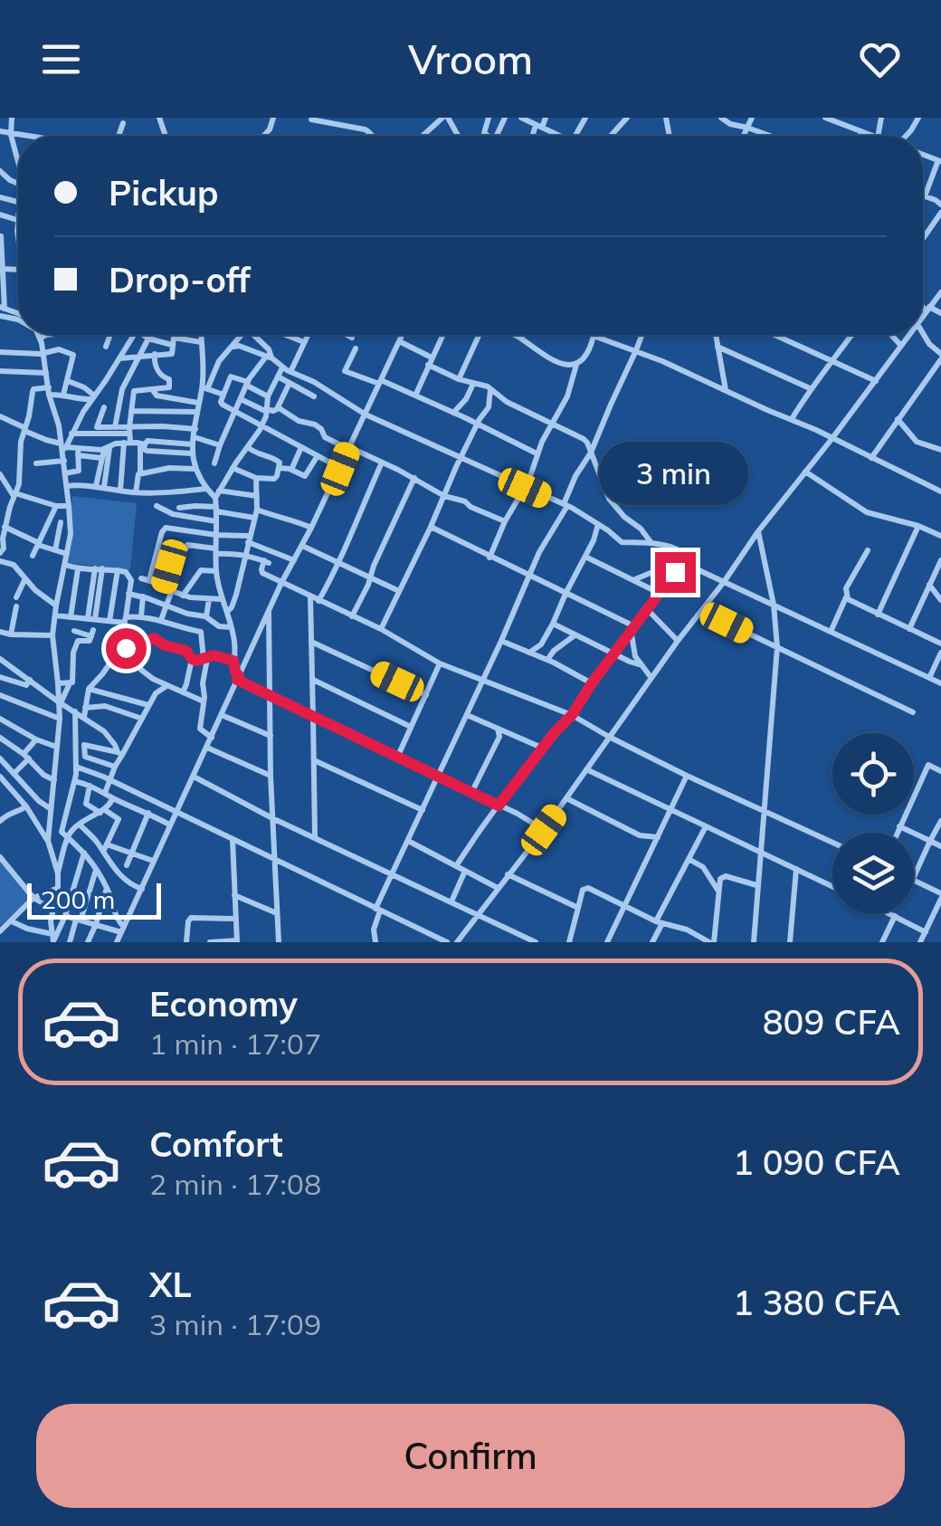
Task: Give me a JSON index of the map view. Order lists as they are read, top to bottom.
{
  "scale_bar": "200 m",
  "page": {
    "header": "Vroom",
    "banner": ["Pickup", "Drop-off"],
    "bubble": "3 min",
    "scale": "200 m",
    "list": [
      {
        "name": "Economy",
        "note": "1 min · 17:07",
        "value": "809 CFA"
      },
      {
        "name": "Comfort",
        "note": "2 min · 17:08",
        "value": "1 090 CFA"
      },
      {
        "name": "XL",
        "note": "3 min · 17:09",
        "value": "1 380 CFA"
      }
    ],
    "buttons": "Confirm"
  }
}
